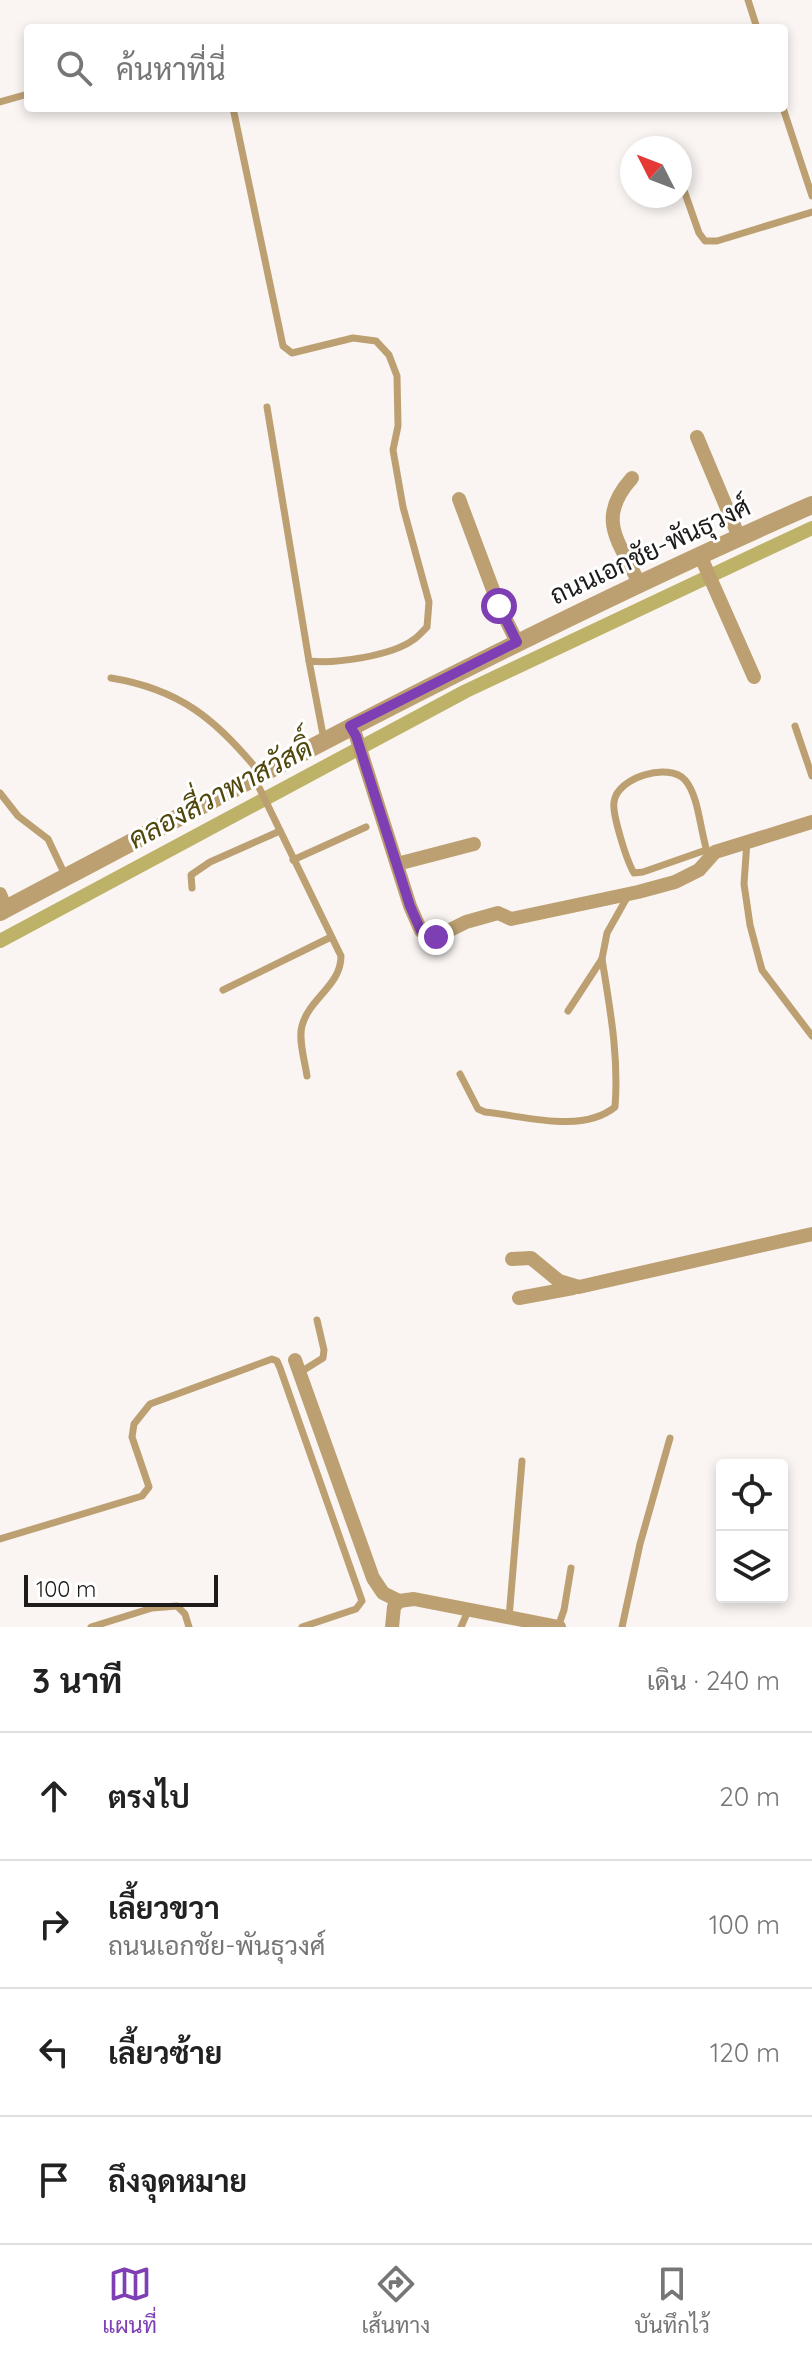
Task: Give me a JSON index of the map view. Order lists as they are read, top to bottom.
{
  "streets": {
    "street": ["ถนนเอกชัย-พันธุวงศ์"]
  },
  "water": ["คลองสี่วาพาสวัสดิ์"],
  "scale_bar": "100 m",
  "north": "top left",
  "page": {
    "search": "ค้นหาที่นี่",
    "scale": "100 m",
    "heading": ["3 นาที", "เดิน · 240 m"],
    "list": [
      ["ตรงไป", "20 m"],
      ["เลี้ยวขวา", "ถนนเอกชัย-พันธุวงศ์", "100 m"],
      ["เลี้ยวซ้าย", "120 m"],
      "ถึงจุดหมาย"
    ],
    "nav": ["แผนที่", "เส้นทาง", "บันทึกไว้"]
  }
}
